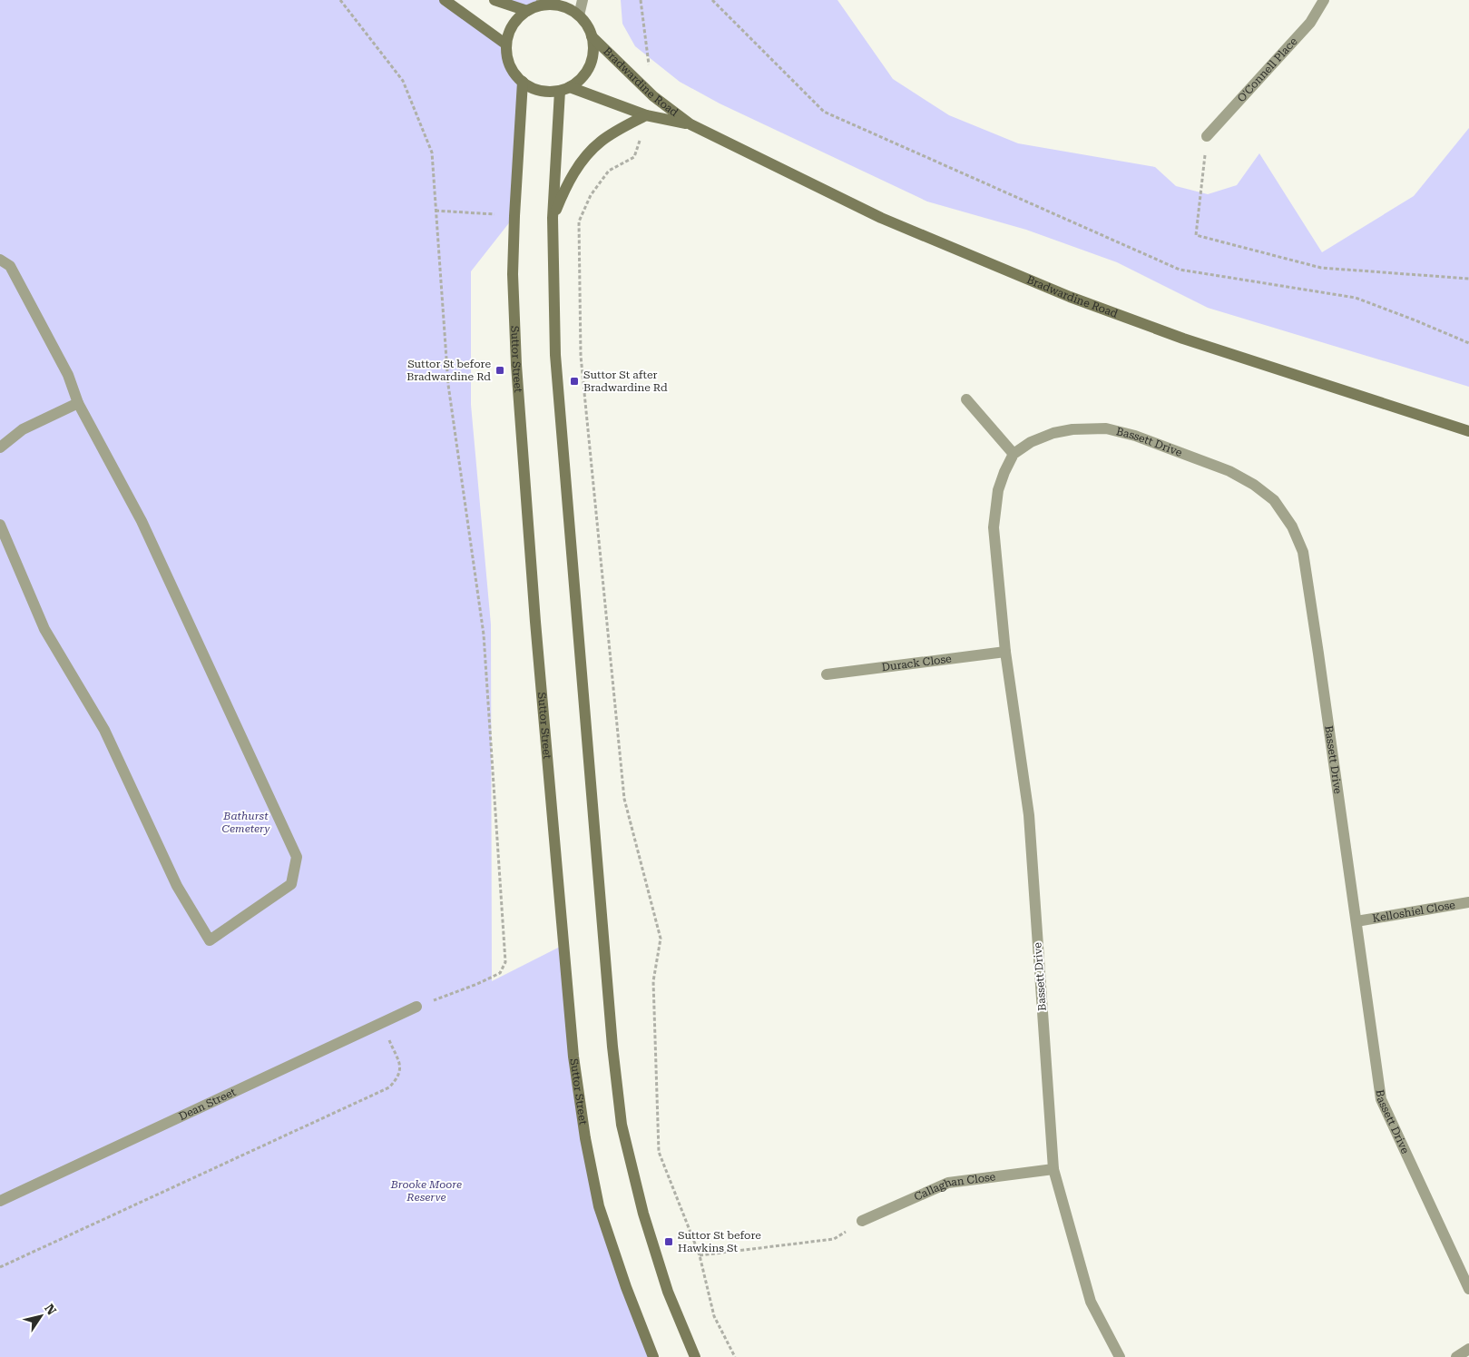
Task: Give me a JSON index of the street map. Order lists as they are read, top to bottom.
{
  "streets": {
    "main road": ["Bradwardine Road", "Suttor Street"],
    "street": [
      "O'Connell Place",
      "Bassett Drive",
      "Durack Close",
      "Kelloshiel Close",
      "Dean Street",
      "Callaghan Close"
    ]
  },
  "crossings": [
    ["Bradwardine Road", "Suttor Street"],
    ["Bassett Drive", "Durack Close"],
    ["Bassett Drive", "Kelloshiel Close"],
    ["Bassett Drive", "Callaghan Close"]
  ],
  "parks": ["Bathurst Cemetery", "Brooke Moore Reserve"],
  "places": {
    "transit": ["Suttor St before Bradwardine Rd", "Suttor St after Bradwardine Rd", "Suttor St before Hawkins St"]
  },
  "north": "top right"
}
